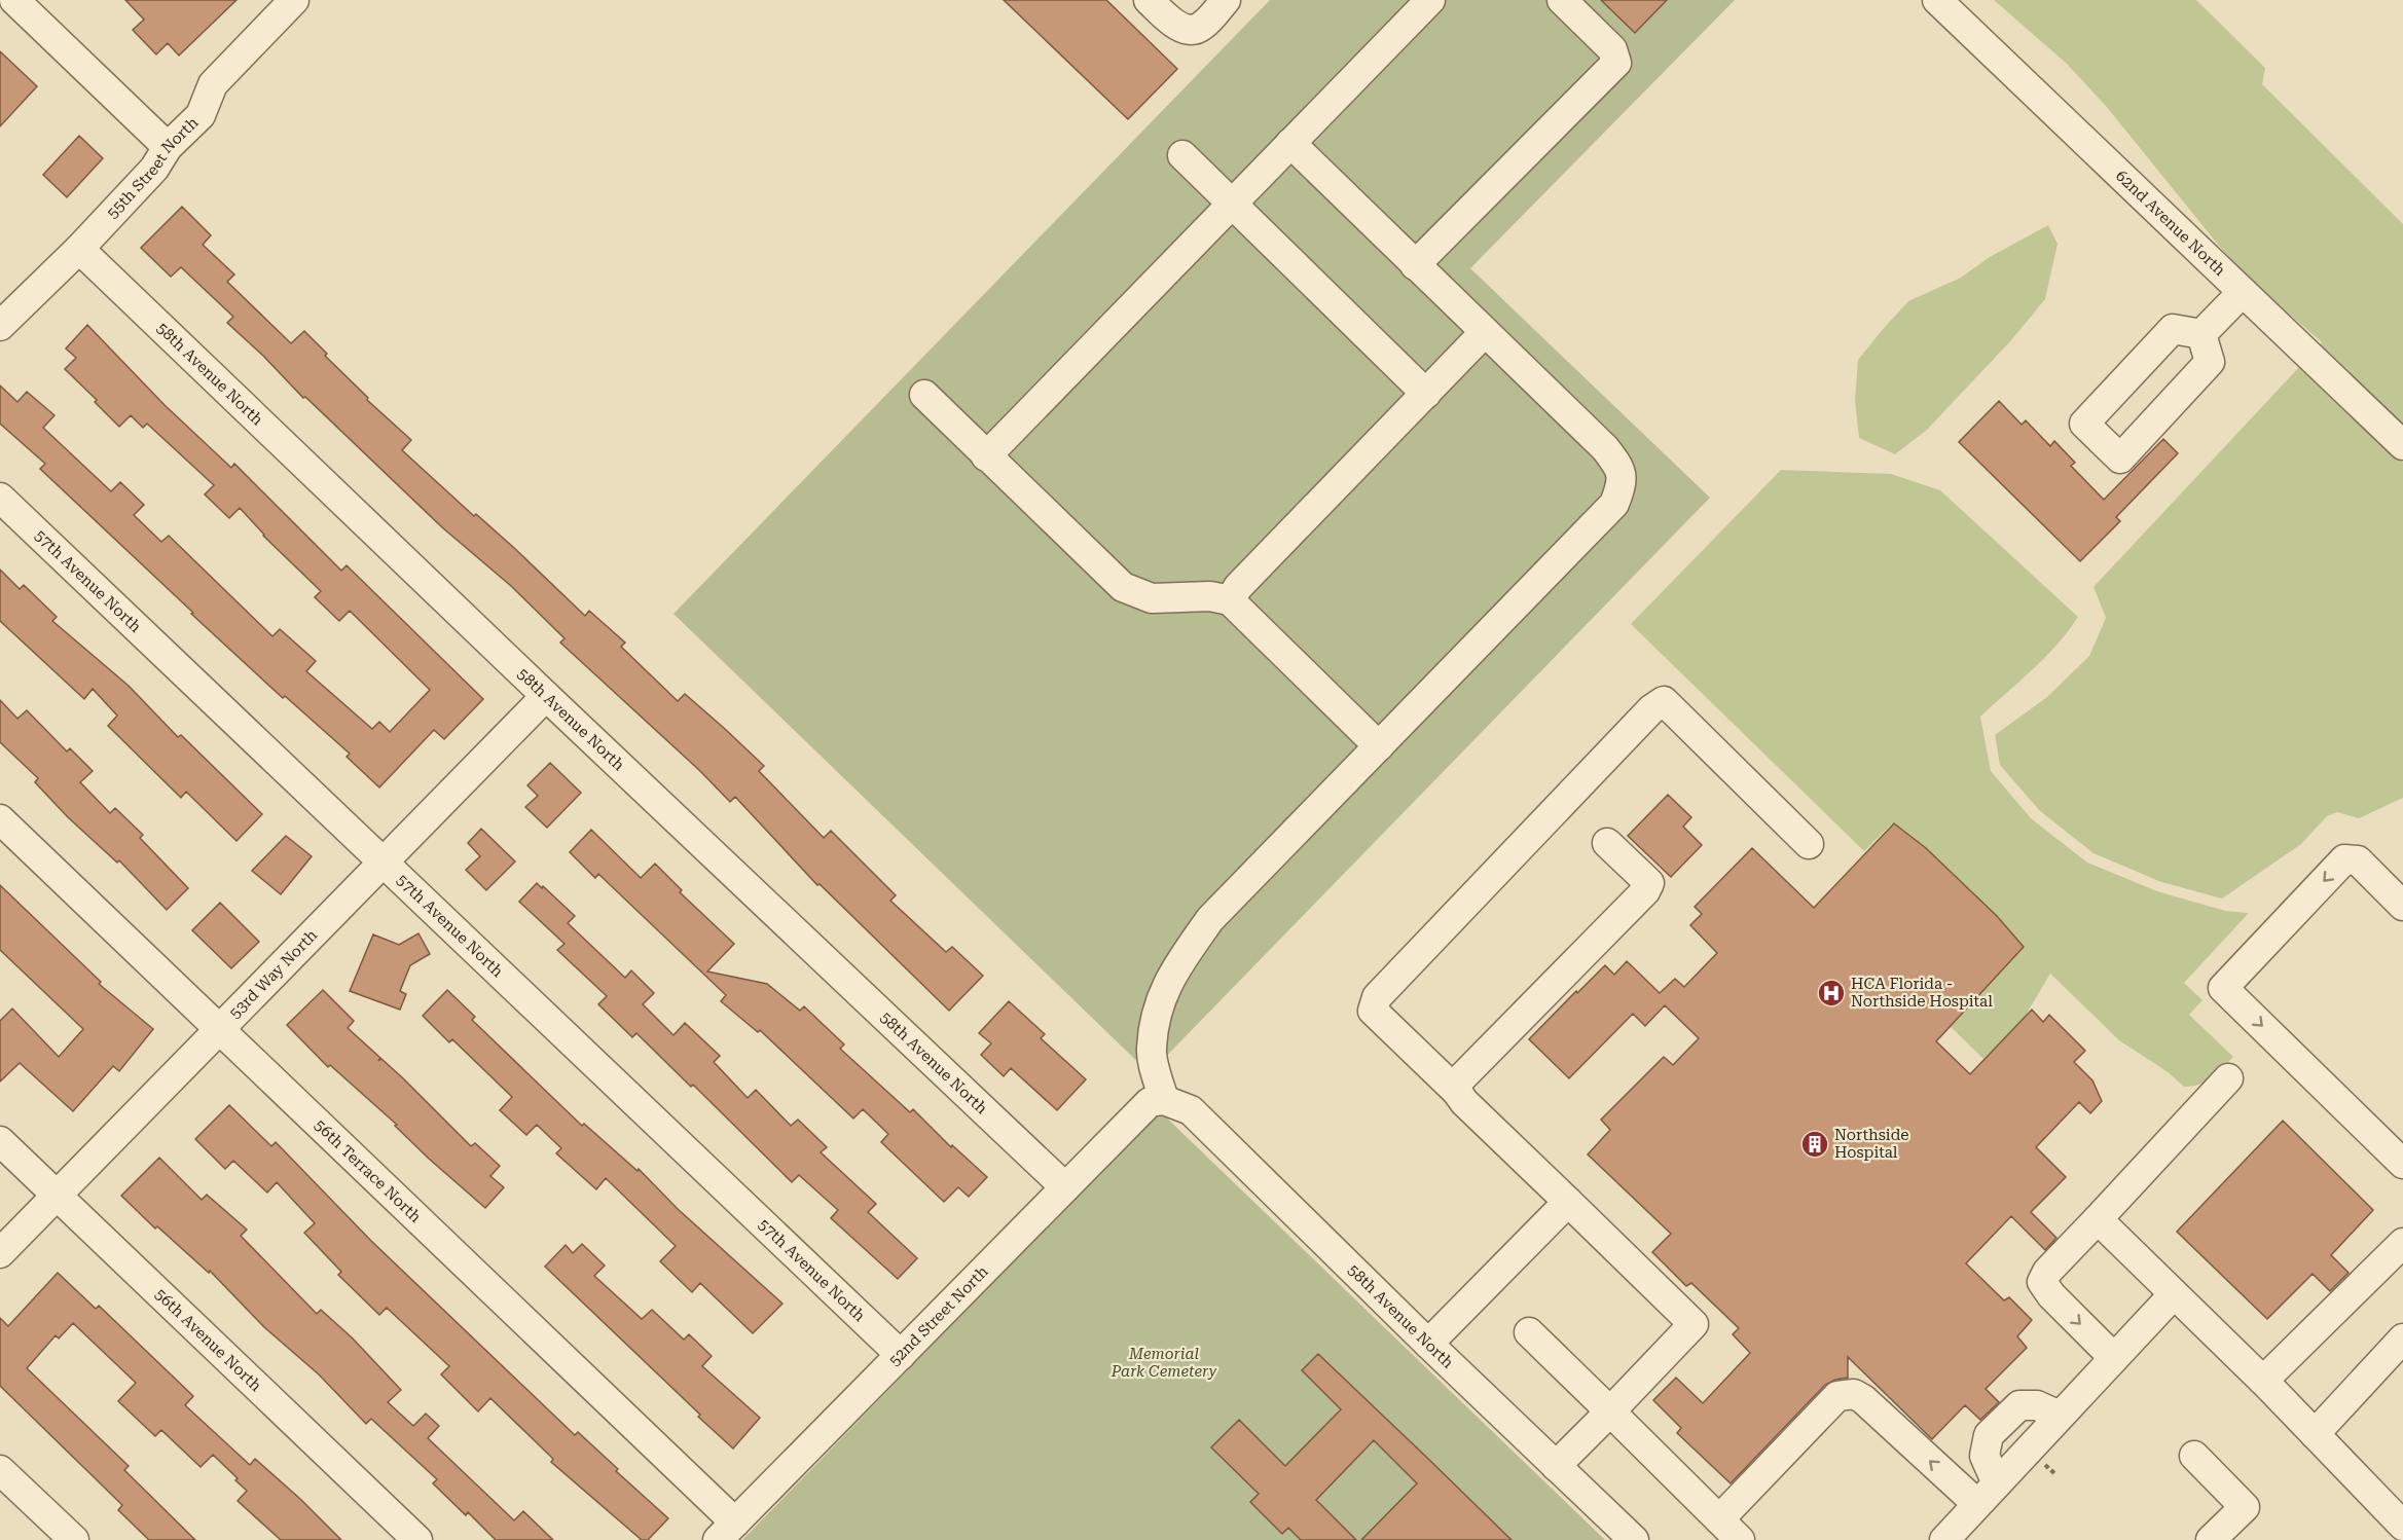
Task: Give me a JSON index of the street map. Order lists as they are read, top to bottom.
{
  "streets": {
    "street": [
      "55th Street North",
      "62nd Avenue North",
      "58th Avenue North",
      "57th Avenue North",
      "53rd Way North",
      "56th Terrace North",
      "52nd Street North",
      "56th Avenue North"
    ]
  },
  "crossings": [
    ["55th Street North", "58th Avenue North"],
    ["58th Avenue North", "53rd Way North"],
    ["58th Avenue North", "52nd Street North"],
    ["57th Avenue North", "53rd Way North"],
    ["57th Avenue North", "52nd Street North"],
    ["53rd Way North", "56th Terrace North"],
    ["53rd Way North", "56th Avenue North"],
    ["56th Terrace North", "52nd Street North"]
  ],
  "parks": ["Memorial Park Cemetery"],
  "places": {
    "hospital": ["HCA Florida - Northside Hospital"],
    "building": ["Northside Hospital"]
  }
}
